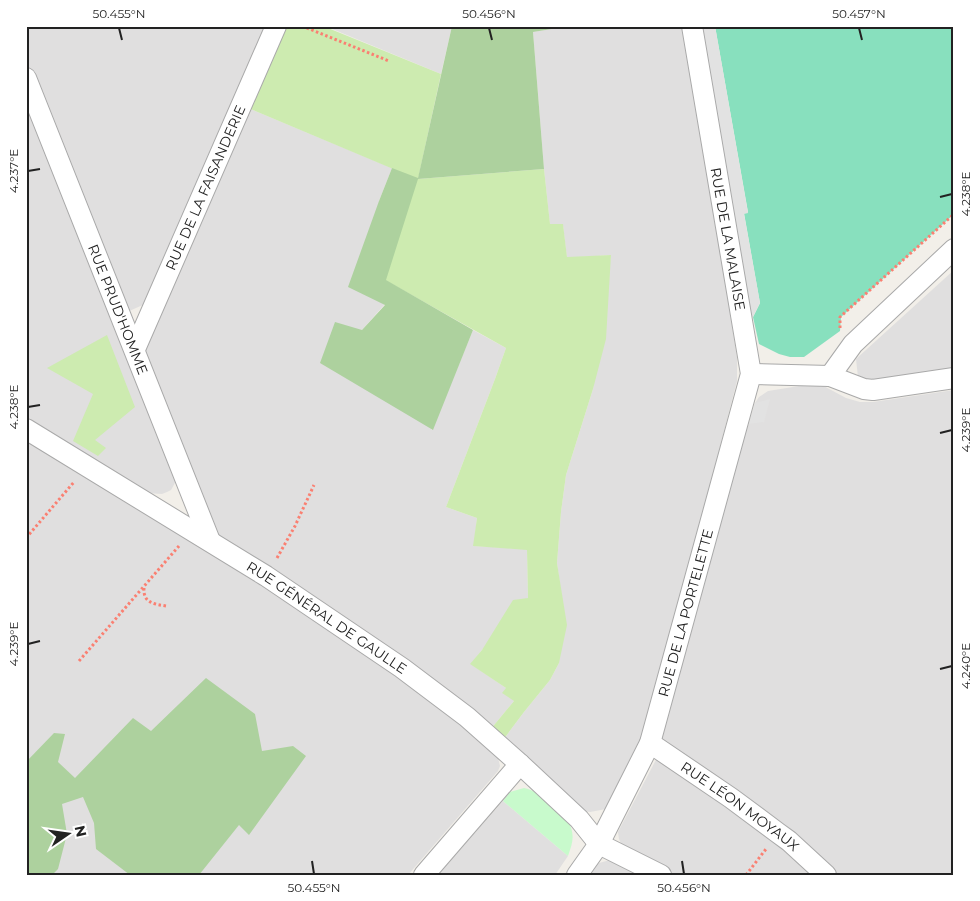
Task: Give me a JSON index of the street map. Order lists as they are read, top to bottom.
{
  "streets": {
    "street": [
      "RUE DE LA FAISANDERIE",
      "RUE DE LA MALAISE",
      "RUE PRUD'HOMME",
      "RUE DE LA PORTELETTE",
      "RUE GÉNÉRAL DE GAULLE",
      "RUE LÉON MOYAUX"
    ]
  },
  "crossings": [
    ["RUE DE LA FAISANDERIE", "RUE PRUD'HOMME"],
    ["RUE DE LA MALAISE", "RUE DE LA PORTELETTE"],
    ["RUE PRUD'HOMME", "RUE GÉNÉRAL DE GAULLE"],
    ["RUE DE LA PORTELETTE", "RUE GÉNÉRAL DE GAULLE"],
    ["RUE DE LA PORTELETTE", "RUE LÉON MOYAUX"]
  ],
  "north": "right",
  "coordinates": [
    "50.455°N",
    "50.456°N",
    "50.457°N",
    "4.237°E",
    "4.238°E",
    "4.239°E",
    "4.240°E"
  ]
}
